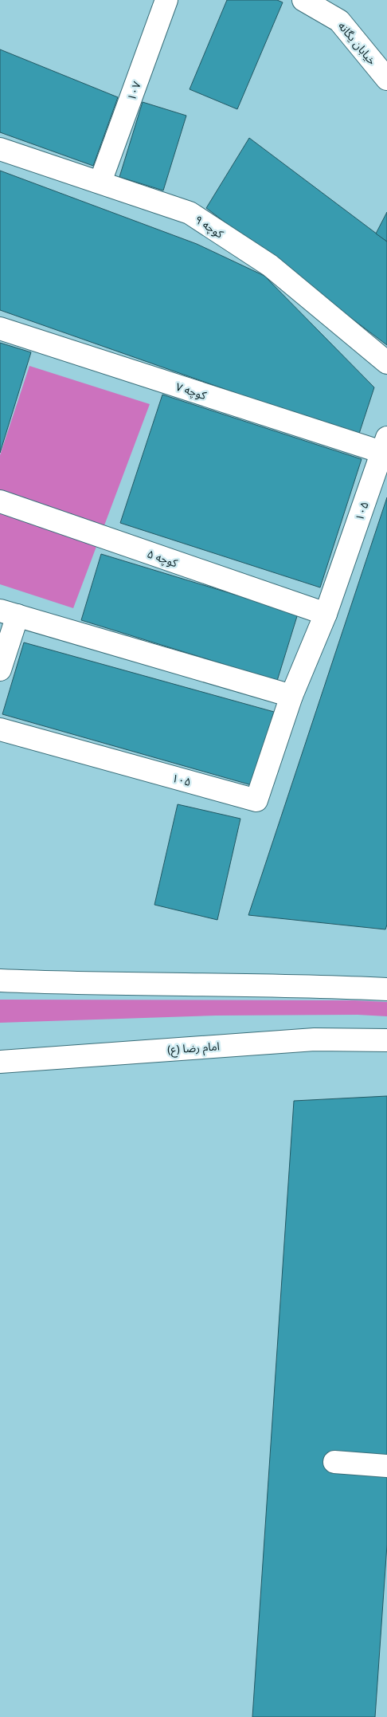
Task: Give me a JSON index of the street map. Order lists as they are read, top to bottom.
{
  "streets": {
    "street": [
      "خیابان یگانه",
      "۱۰۷",
      "کوچه ۹",
      "کوچه ۷",
      "۱۰۵",
      "کوچه ۵",
      "امام رضا (ع)"
    ]
  },
  "crossings": [
    ["۱۰۷", "کوچه ۹"],
    ["کوچه ۷", "۱۰۵"],
    ["۱۰۵", "کوچه ۵"]
  ]
}
